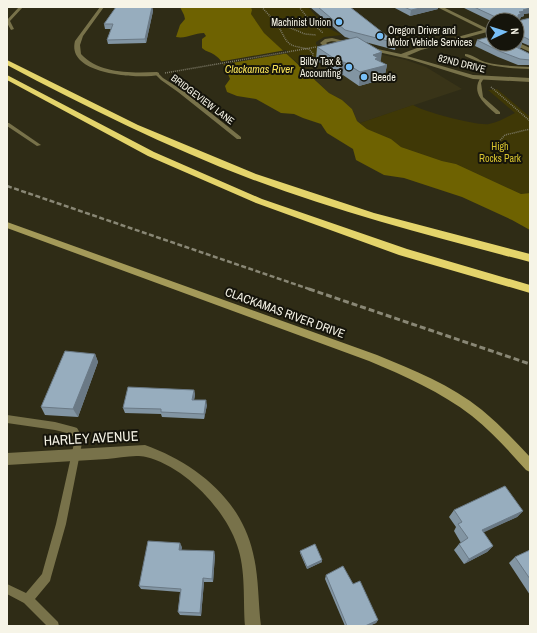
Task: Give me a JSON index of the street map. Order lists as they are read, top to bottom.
{
  "streets": {
    "main road": ["CLACKAMAS RIVER DRIVE"],
    "street": ["82ND DRIVE", "HARLEY AVENUE"],
    "lane": ["BRIDGEVIEW LANE"]
  },
  "water": ["Clackamas River"],
  "parks": ["High Rocks Park"],
  "places": [
    "Machinist Union",
    "Oregon Driver and Motor Vehicle Services",
    "Bilby Tax & Accounting",
    "Beede"
  ],
  "north": "right"
}
